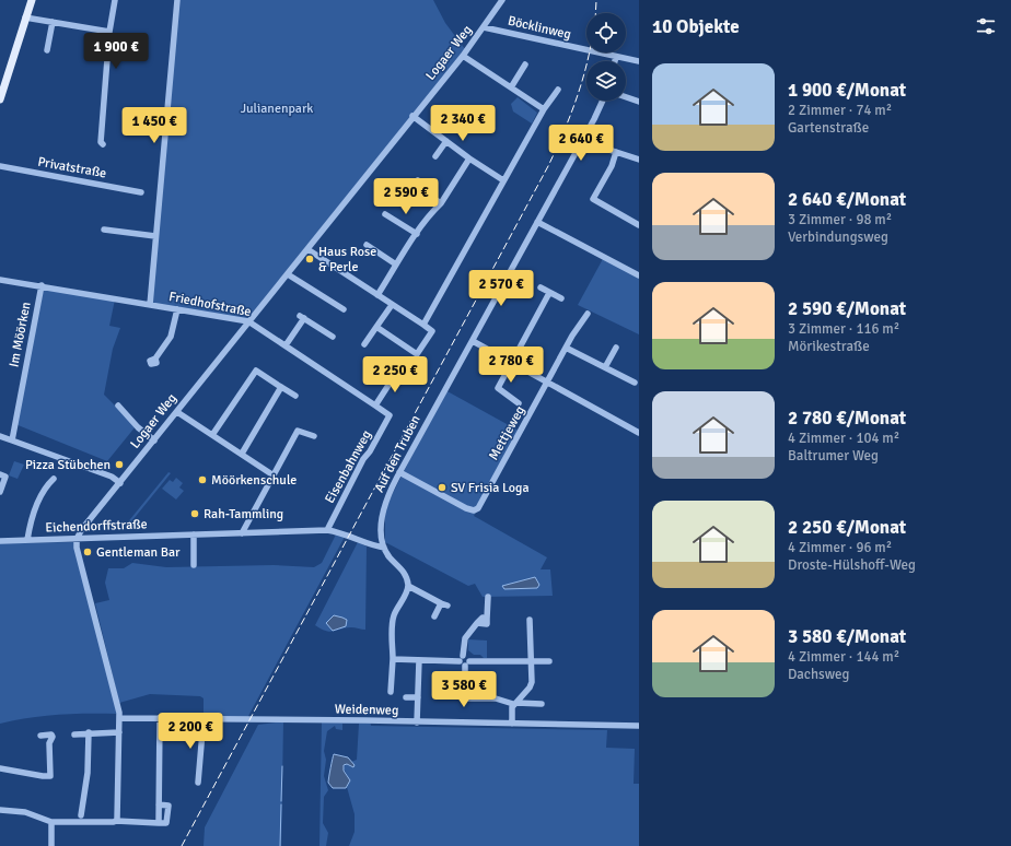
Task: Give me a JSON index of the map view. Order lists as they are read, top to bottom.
{
  "streets": {
    "street": [
      "Böcklinweg",
      "Logaer Weg",
      "Privatstraße",
      "Friedhofstraße",
      "Im Möörken",
      "Mettjeweg",
      "Auf den Truben",
      "Eisenbahnweg",
      "Eichendorffstraße",
      "Weidenweg"
    ]
  },
  "crossings": [
    ["Böcklinweg", "Logaer Weg"],
    ["Logaer Weg", "Friedhofstraße"],
    ["Logaer Weg", "Eichendorffstraße"],
    ["Friedhofstraße", "Im Möörken"],
    ["Friedhofstraße", "Eisenbahnweg"],
    ["Mettjeweg", "Auf den Truben"],
    ["Auf den Truben", "Eichendorffstraße"],
    ["Eisenbahnweg", "Eichendorffstraße"]
  ],
  "parks": ["Julianenpark"],
  "places": [
    "Haus Rose & Perle",
    "Pizza Stübchen",
    "Möörkenschule",
    "SV Frisia Loga",
    "Rah-Tammling",
    "Gentleman Bar"
  ],
  "page": {
    "heading": "10 Objekte",
    "price": [
      "1 900 €",
      "2 340 €",
      "1 450 €",
      "2 640 €",
      "2 590 €",
      "2 570 €",
      "2 780 €",
      "2 250 €",
      "3 580 €",
      "2 200 €"
    ],
    "list": [
      {
        "name": "1 900 €/Monat",
        "note": "2 Zimmer · 74 m² · Gartenstraße"
      },
      {
        "name": "2 640 €/Monat",
        "note": "3 Zimmer · 98 m² · Verbindungsweg"
      },
      {
        "name": "2 590 €/Monat",
        "note": "3 Zimmer · 116 m² · Mörikestraße"
      },
      {
        "name": "2 780 €/Monat",
        "note": "4 Zimmer · 104 m² · Baltrumer Weg"
      },
      {
        "name": "2 250 €/Monat",
        "note": "4 Zimmer · 96 m² · Droste-Hülshoff-Weg"
      },
      {
        "name": "3 580 €/Monat",
        "note": "4 Zimmer · 144 m² · Dachsweg"
      }
    ]
  }
}
